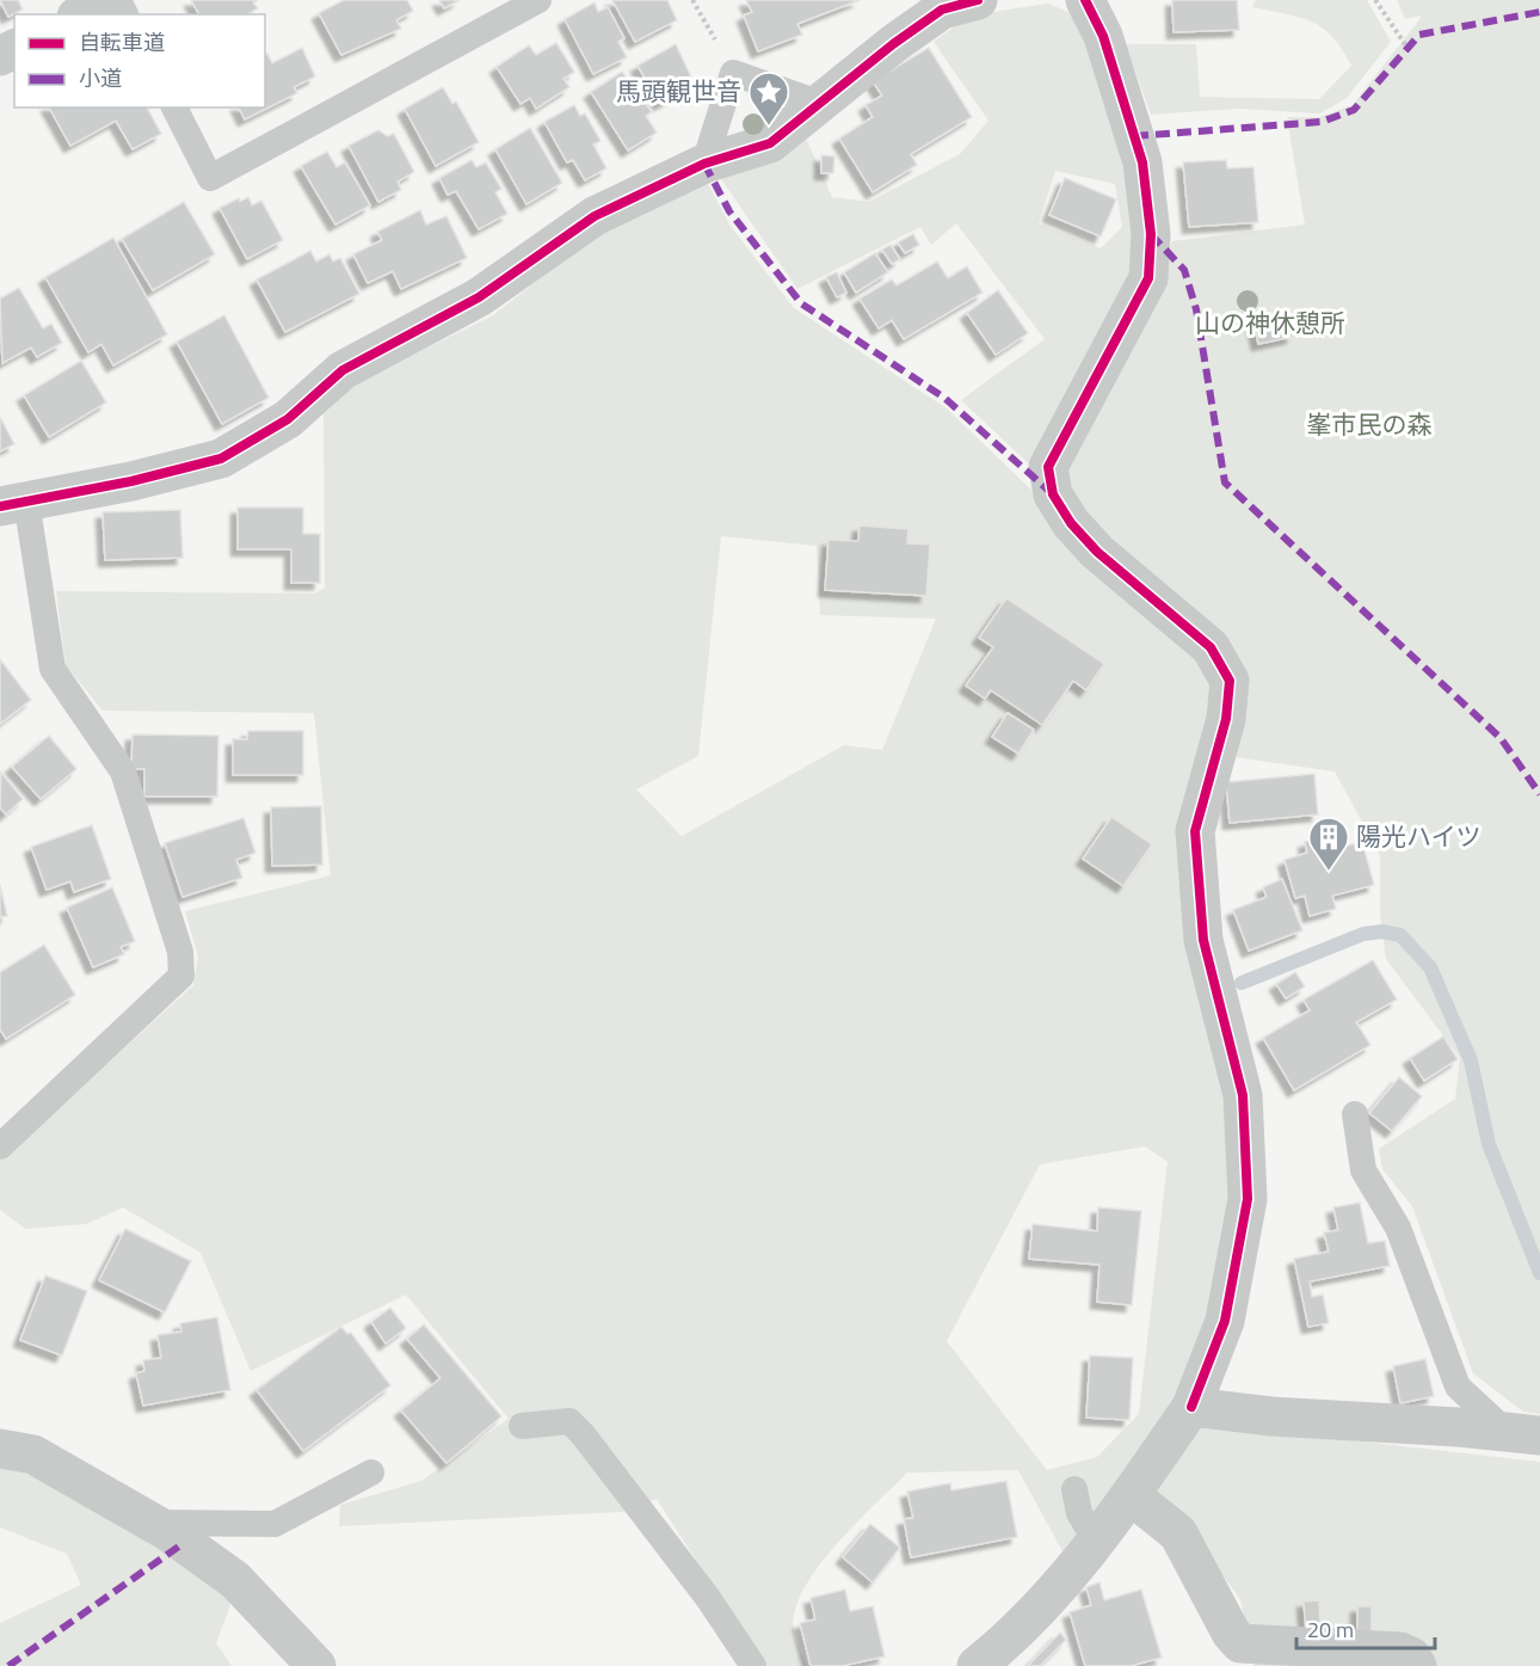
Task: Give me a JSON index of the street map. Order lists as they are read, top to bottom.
{
  "parks": ["山の神休憩所", "峯市民の森"],
  "places": {
    "place": ["馬頭観世音"],
    "building": ["陽光ハイツ"]
  },
  "legend": ["自転車道", "小道"],
  "scale_bar": "20 m"
}
